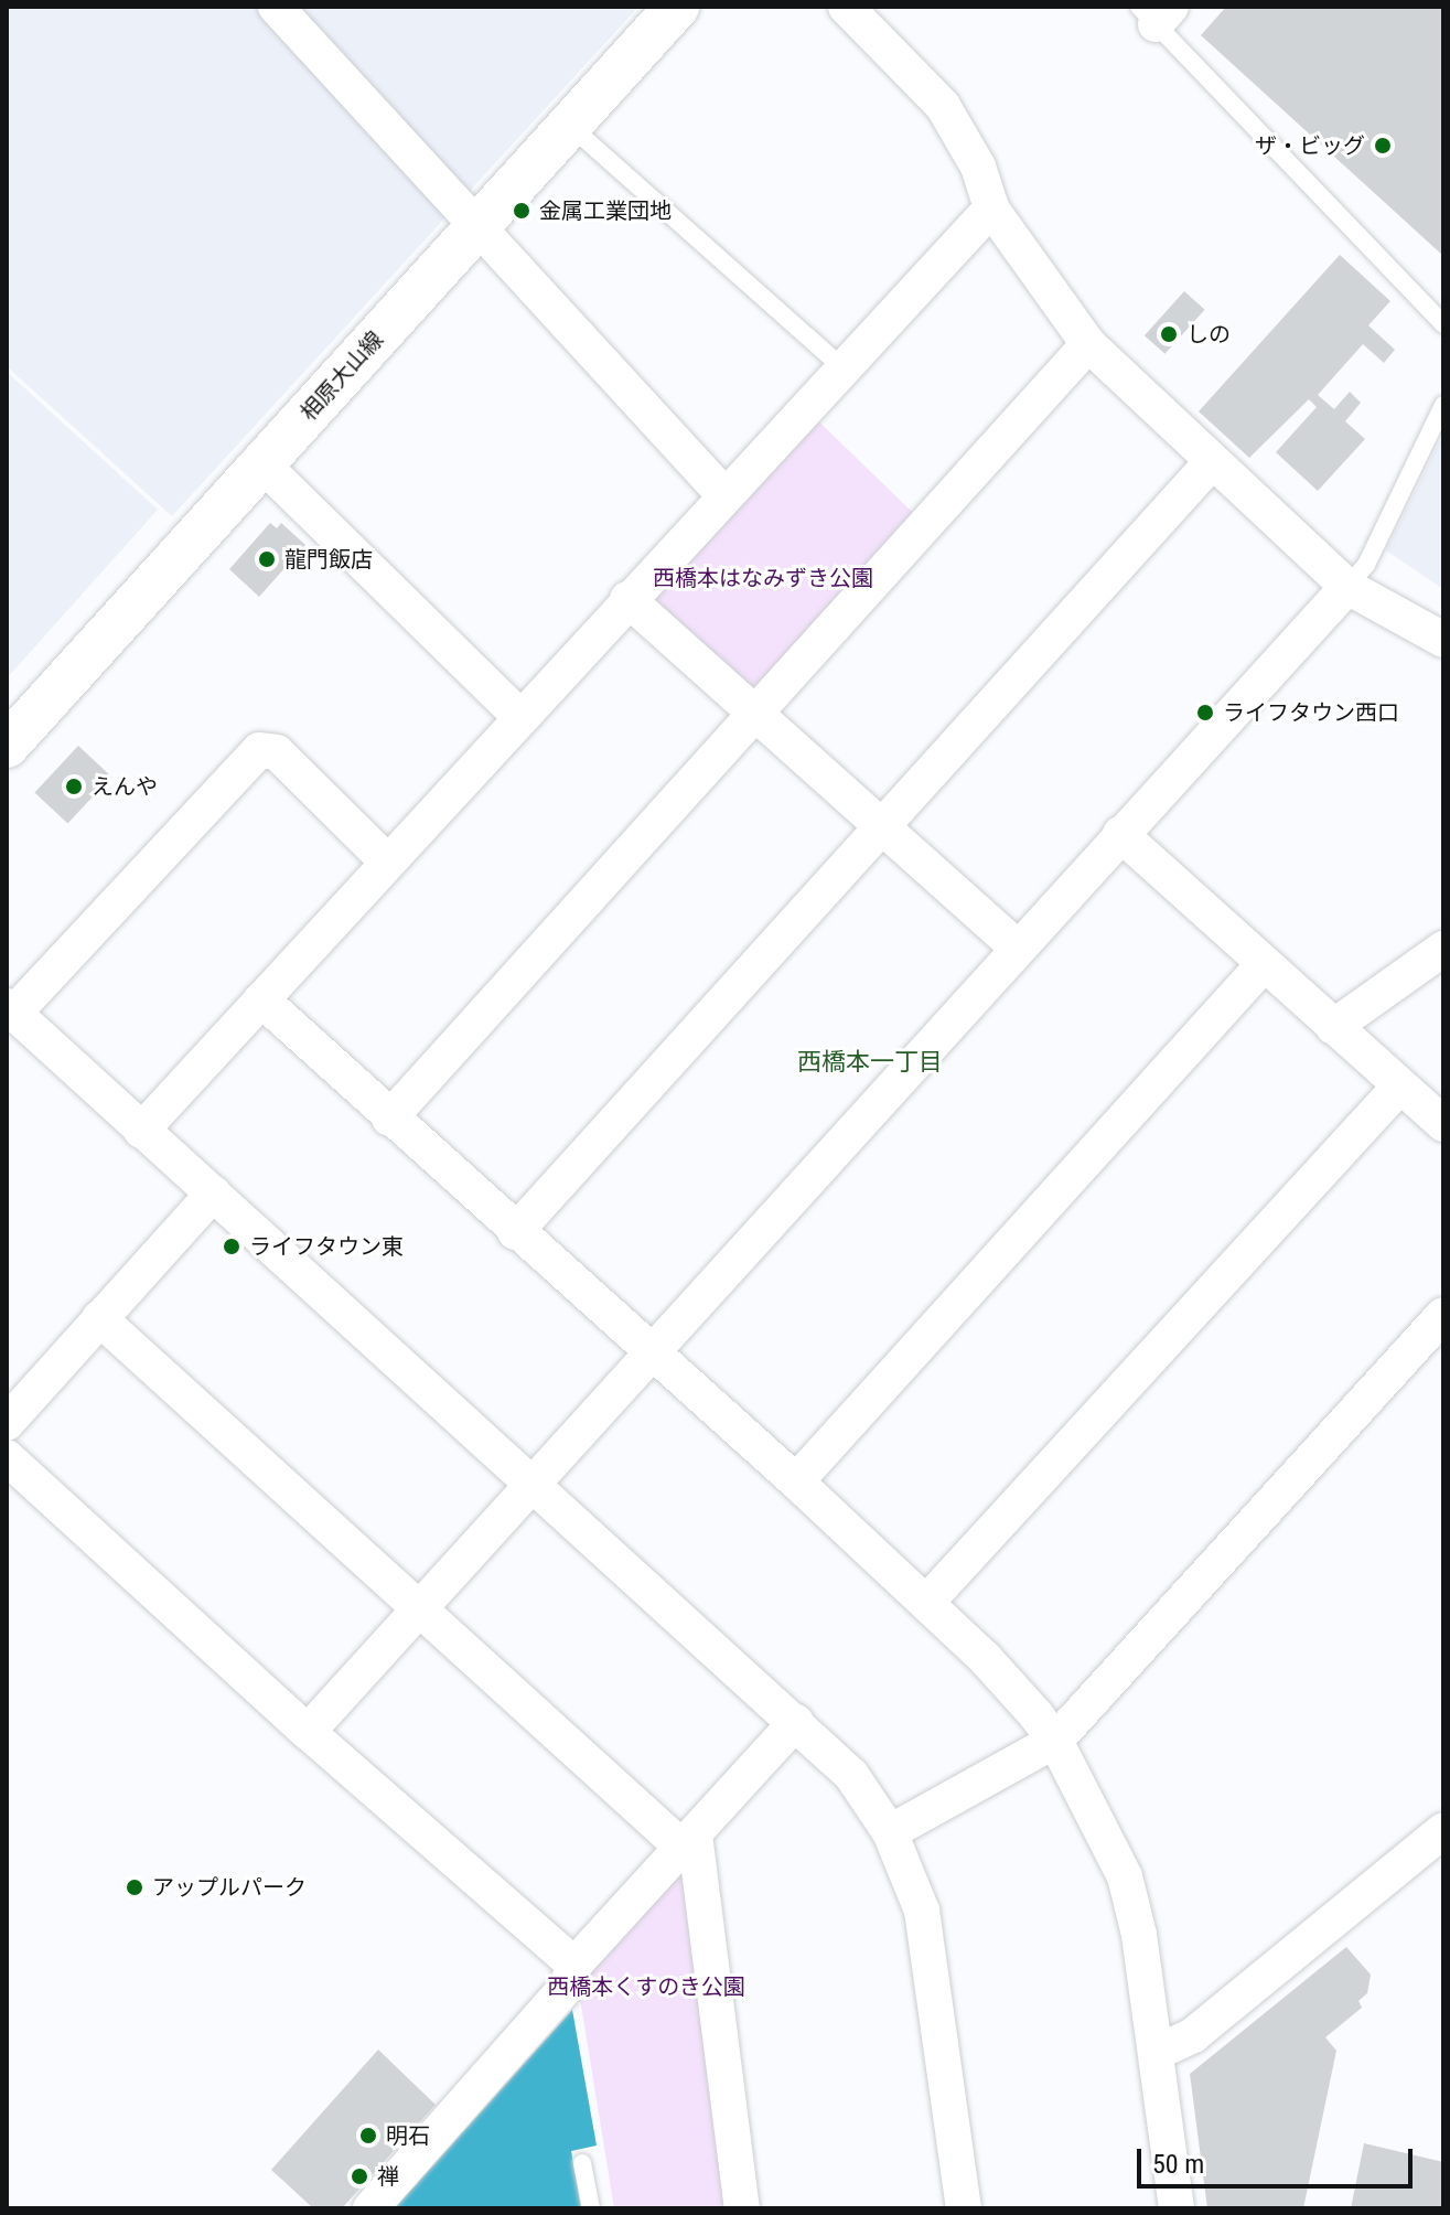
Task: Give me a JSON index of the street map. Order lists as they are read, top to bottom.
{
  "streets": {
    "street": ["相原大山線"]
  },
  "districts": ["西橋本一丁目"],
  "parks": ["西橋本はなみずき公園", "西橋本くすのき公園"],
  "places": [
    "ザ・ビッグ",
    "金属工業団地",
    "しの",
    "龍門飯店",
    "ライフタウン西口",
    "えんや",
    "ライフタウン東",
    "アップルパーク",
    "明石",
    "禅"
  ],
  "scale_bar": "50 m"
}
